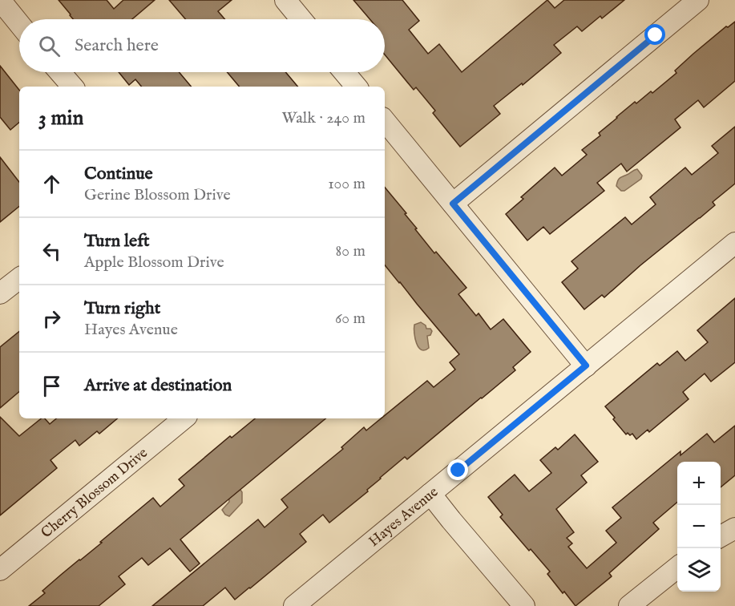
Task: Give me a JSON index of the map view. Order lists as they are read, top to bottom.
{
  "streets": {
    "street": ["Cherry Blossom Drive", "Hayes Avenue"]
  },
  "page": {
    "search": "Search here",
    "heading": ["3 min", "Walk · 240 m"],
    "list": [
      ["Continue", "Gerine Blossom Drive", "100 m"],
      ["Turn left", "Apple Blossom Drive", "80 m"],
      ["Turn right", "Hayes Avenue", "60 m"],
      "Arrive at destination"
    ],
    "map_buttons": ["+", "−"]
  }
}
